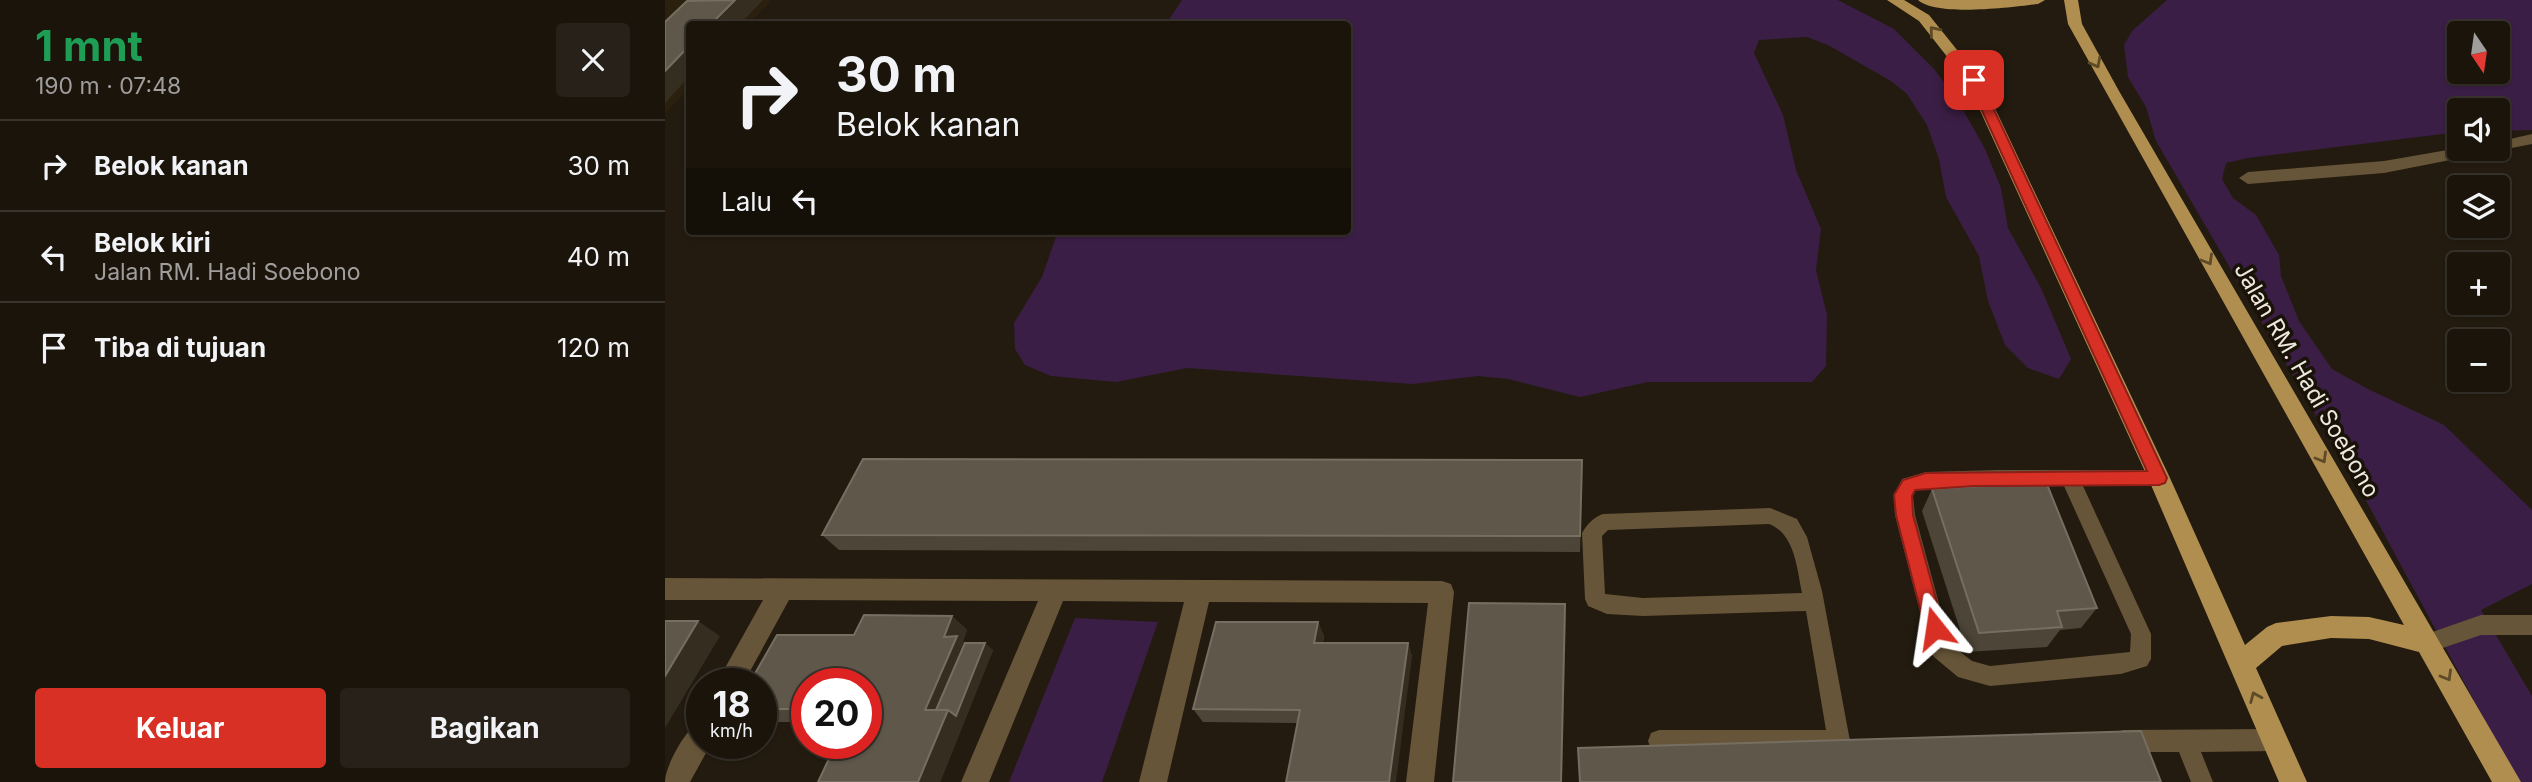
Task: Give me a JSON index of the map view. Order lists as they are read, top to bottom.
{
  "streets": {
    "main road": ["Jalan RM. Hadi Soebono"]
  },
  "north": "bottom",
  "page": {
    "heading": ["1 mnt", "190 m · 07:48"],
    "map_buttons": ["+", "−"],
    "turn": ["30 m", "Belok kanan"],
    "list": [
      {
        "name": "Belok kanan",
        "value": "30 m"
      },
      {
        "name": "Belok kiri",
        "note": "Jalan RM. Hadi Soebono",
        "value": "40 m"
      },
      {
        "name": "Tiba di tujuan",
        "value": "120 m"
      }
    ],
    "then": "Lalu",
    "speed": "18 km/h",
    "limit": "20",
    "buttons": ["Keluar", "Bagikan"]
  }
}
